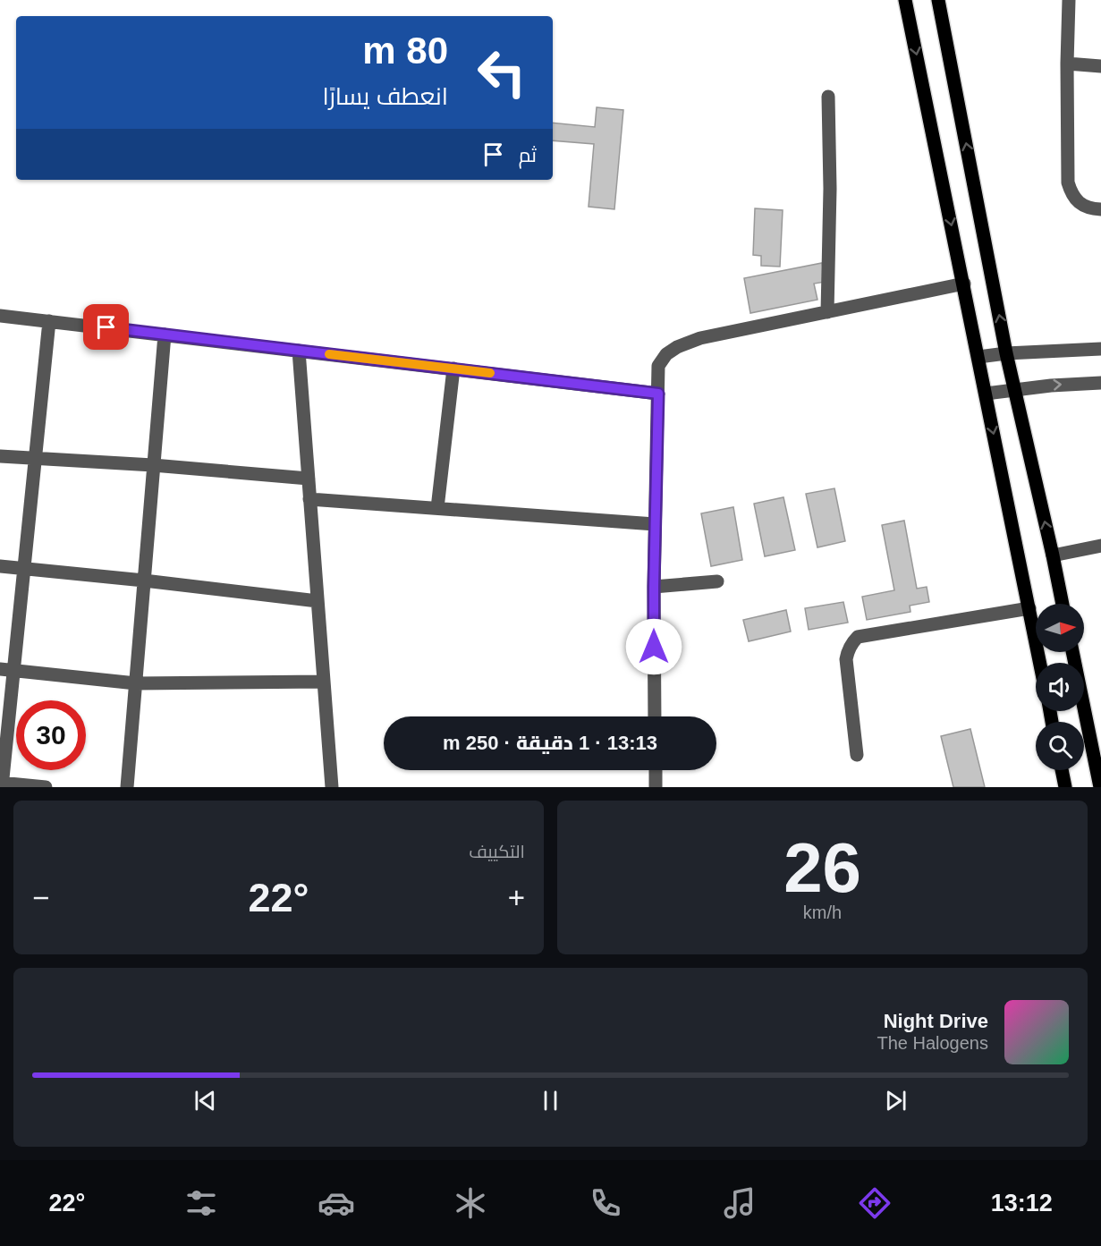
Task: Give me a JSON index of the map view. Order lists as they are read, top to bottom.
{
  "north": "right",
  "page": {
    "turn": ["80 m", "انعطف يسارًا"],
    "then": "ثم",
    "limit": "30",
    "trip": "13:13 · 1 دقيقة · 250 m",
    "tile": [
      ["26", "km/h"],
      "التكييف"
    ],
    "heat": ["−", "22°", "+"],
    "song": ["Night Drive", "The Halogens"],
    "tabs": ["13:12", "22°"]
  }
}
